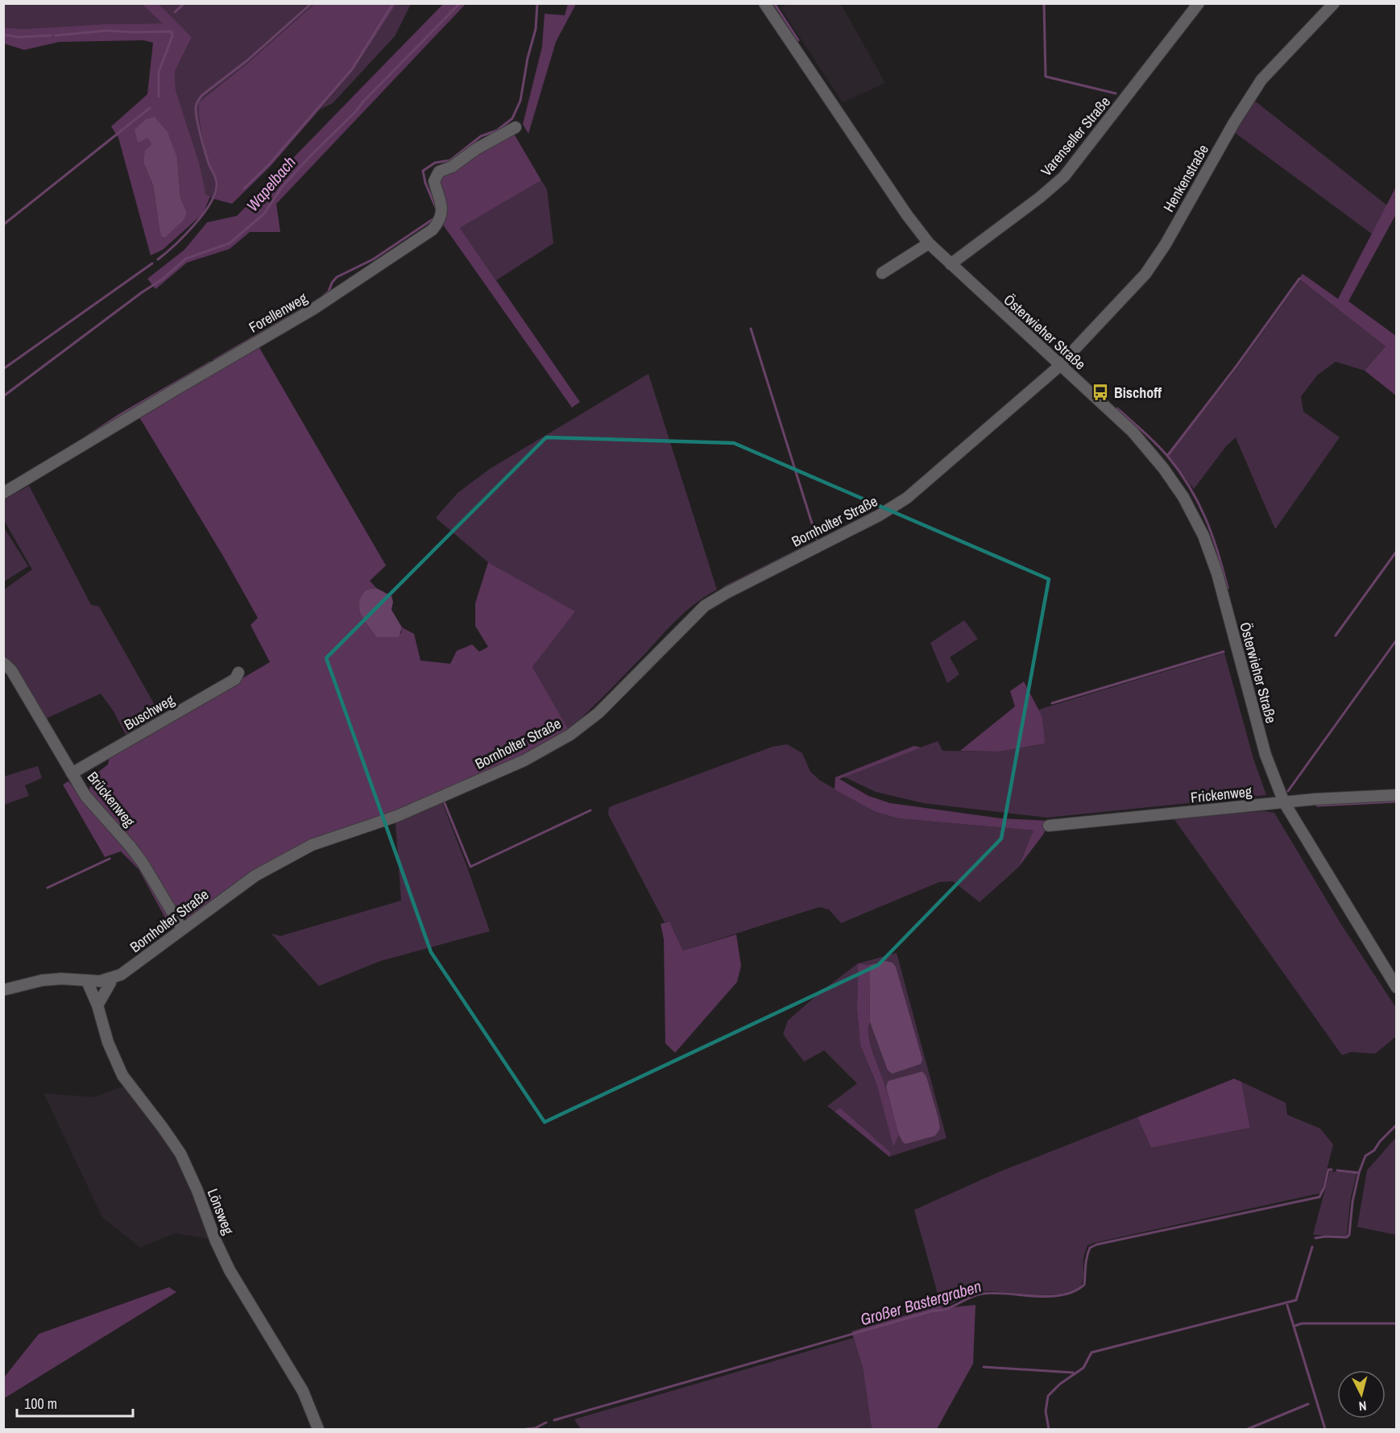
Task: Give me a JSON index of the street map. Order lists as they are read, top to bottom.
{
  "streets": {
    "street": [
      "Varenseller Straße",
      "Henkenstraße",
      "Forellenweg",
      "Österwieher Straße",
      "Bornholter Straße",
      "Buschweg",
      "Frickenweg",
      "Brückenweg",
      "Lönsweg"
    ]
  },
  "crossings": [
    ["Varenseller Straße", "Österwieher Straße"],
    ["Henkenstraße", "Österwieher Straße"],
    ["Henkenstraße", "Bornholter Straße"],
    ["Österwieher Straße", "Bornholter Straße"],
    ["Österwieher Straße", "Frickenweg"],
    ["Bornholter Straße", "Brückenweg"],
    ["Bornholter Straße", "Lönsweg"],
    ["Buschweg", "Brückenweg"]
  ],
  "water": ["Wapelbach", "Großer Bastergraben"],
  "places": {
    "bus stop": ["Bischoff"]
  },
  "scale_bar": "100 m",
  "north": "bottom"
}
